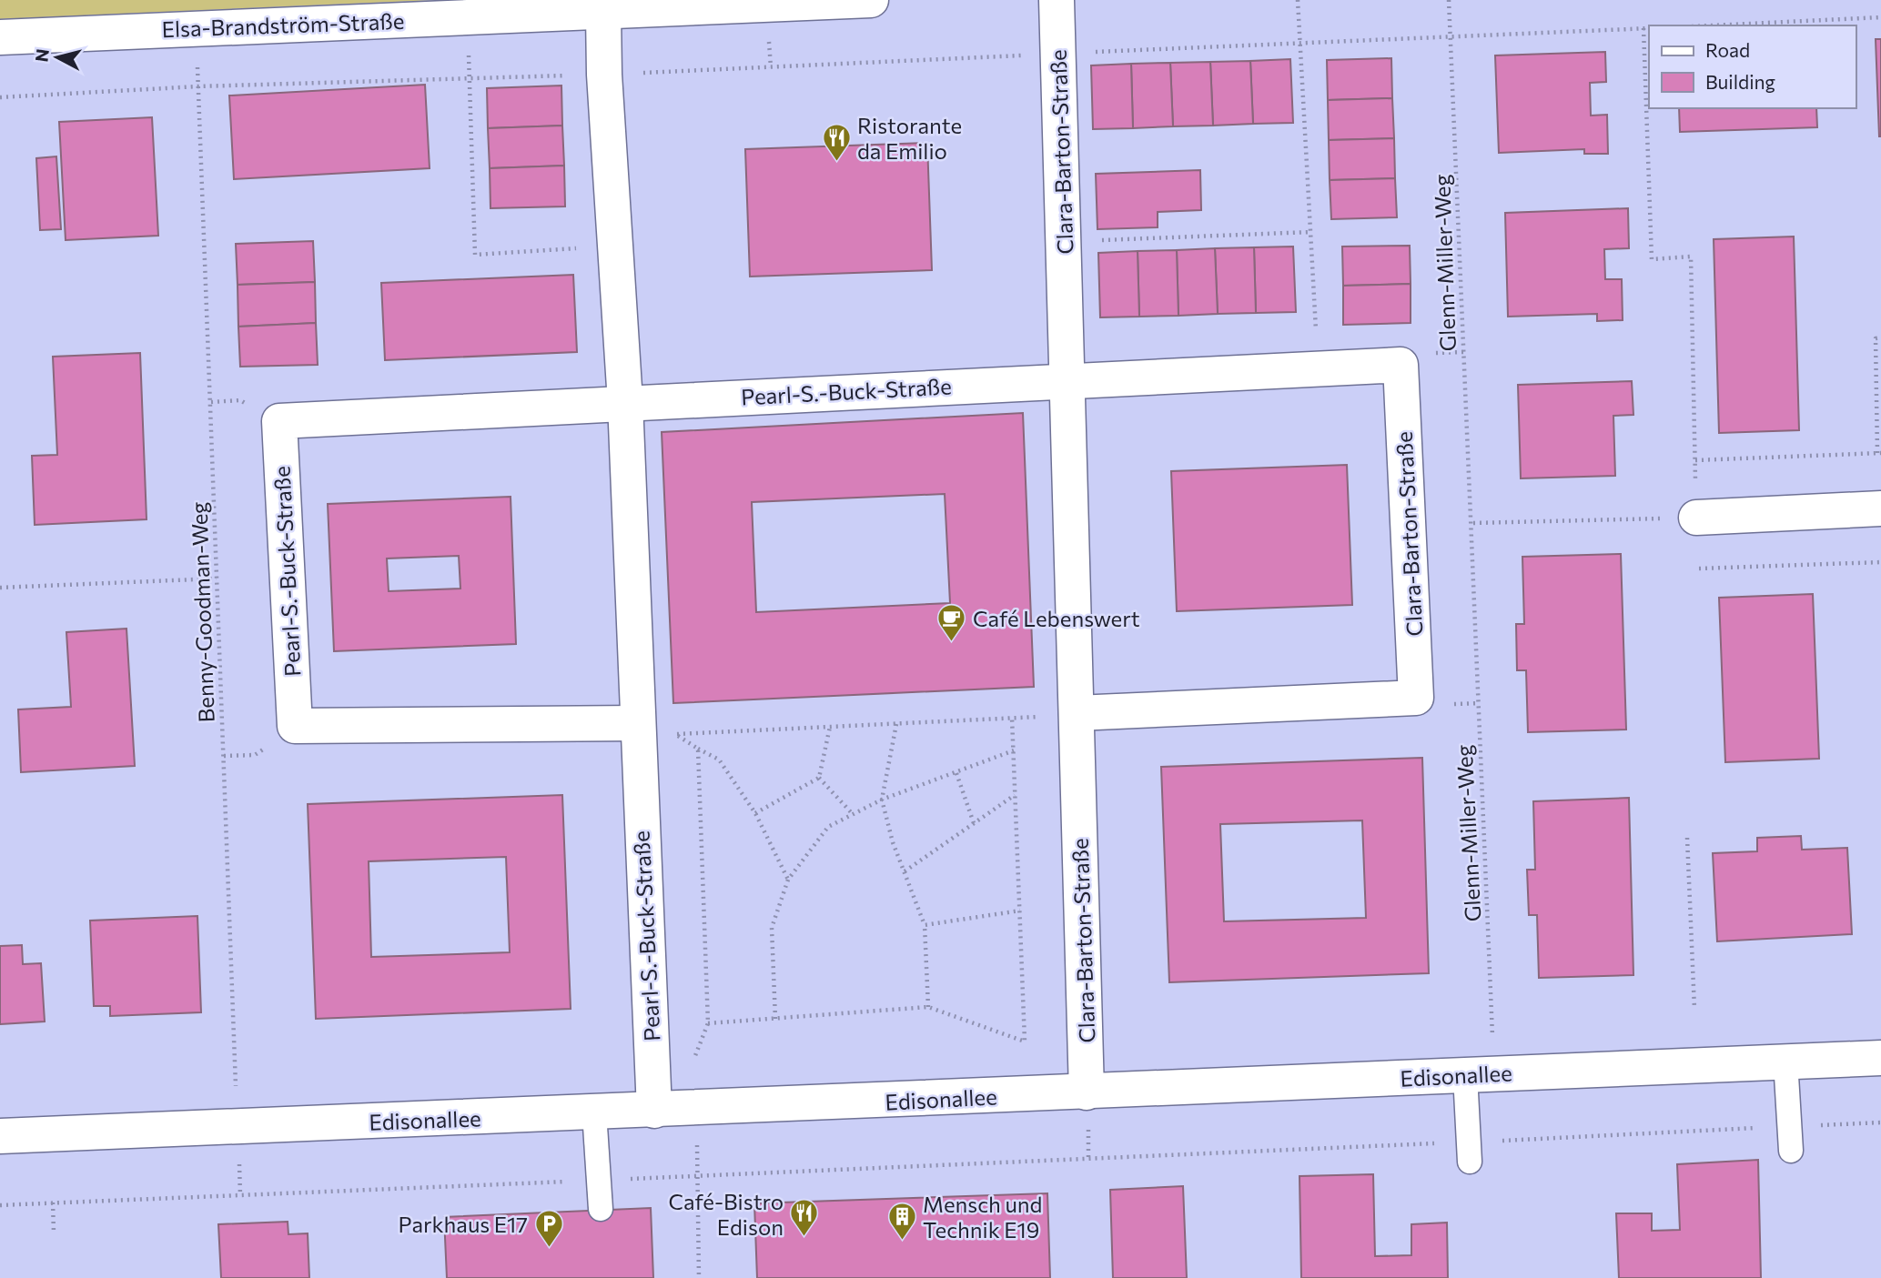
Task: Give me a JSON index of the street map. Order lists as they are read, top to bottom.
{
  "streets": {
    "street": [
      "Elsa-Brandström-Straße",
      "Clara-Barton-Straße",
      "Pearl-S.-Buck-Straße",
      "Edisonallee"
    ],
    "path": ["Glenn-Miller-Weg", "Benny-Goodman-Weg"]
  },
  "crossings": [
    ["Elsa-Brandström-Straße", "Pearl-S.-Buck-Straße"],
    ["Elsa-Brandström-Straße", "Benny-Goodman-Weg"],
    ["Clara-Barton-Straße", "Pearl-S.-Buck-Straße"],
    ["Clara-Barton-Straße", "Edisonallee"],
    ["Glenn-Miller-Weg", "Edisonallee"],
    ["Pearl-S.-Buck-Straße", "Edisonallee"],
    ["Benny-Goodman-Weg", "Edisonallee"]
  ],
  "places": {
    "restaurant": ["Ristorante da Emilio", "Café-Bistro Edison"],
    "cafe": ["Café Lebenswert"],
    "building": ["Mensch und Technik E19"],
    "parking": ["Parkhaus E17"]
  },
  "legend": ["Road", "Building"],
  "north": "left"
}
